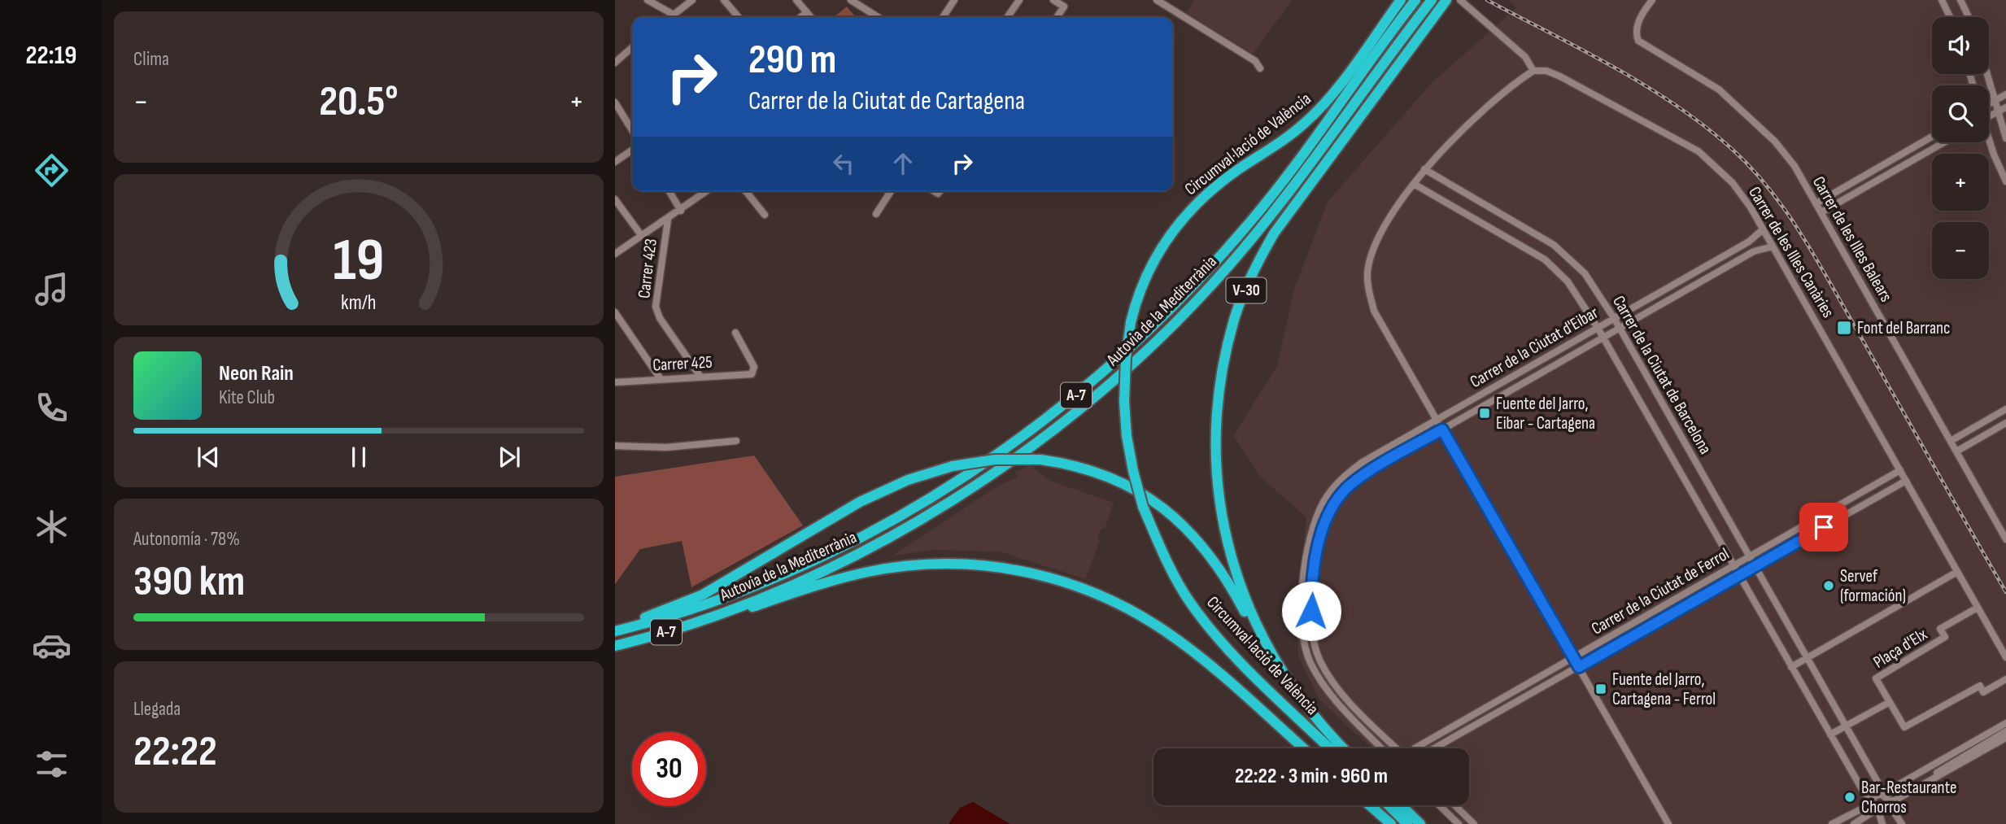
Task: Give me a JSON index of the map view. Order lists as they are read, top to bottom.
{
  "streets": {
    "highway": [
      "Circumval·lació de València",
      "V-30",
      "Autovia de la Mediterrània",
      "A-7"
    ],
    "street": [
      "Carrer de les Illes Balears",
      "Carrer de les Illes Canàries",
      "Carrer 423",
      "Carrer de la Ciutat d'Eibar",
      "Carrer 425",
      "Carrer de la Ciutat de Barcelona",
      "Carrer de la Ciutat de Ferrol",
      "Plaça d'Elx"
    ]
  },
  "crossings": [
    ["Carrer de les Illes Canàries", "Carrer de la Ciutat d'Eibar"],
    ["Carrer de les Illes Canàries", "Carrer de la Ciutat de Ferrol"],
    ["Carrer de les Illes Canàries", "Plaça d'Elx"],
    ["Carrer 423", "Carrer 425"],
    ["Carrer de la Ciutat d'Eibar", "Carrer de la Ciutat de Barcelona"],
    ["Carrer de la Ciutat de Barcelona", "Carrer de la Ciutat de Ferrol"]
  ],
  "places": {
    "transit": ["Font del Barranc", "Fuente del Jarro, Eibar - Cartagena", "Fuente del Jarro, Cartagena - Ferrol"],
    "other": ["Servef (formación)", "Bar-Restaurante Chorros"]
  },
  "page": {
    "tabs": "22:19",
    "tile": [
      "Clima",
      ["Autonomía · 78%", "390 km"],
      ["Llegada", "22:22"]
    ],
    "map_buttons": ["+", "−"],
    "turn": ["290 m", "Carrer de la Ciutat de Cartagena"],
    "heat": ["−", "20.5°", "+"],
    "song": ["Neon Rain", "Kite Club"],
    "limit": "30",
    "trip": "22:22 · 3 min · 960 m",
    "gauge": ["19", "km/h"]
  }
}
